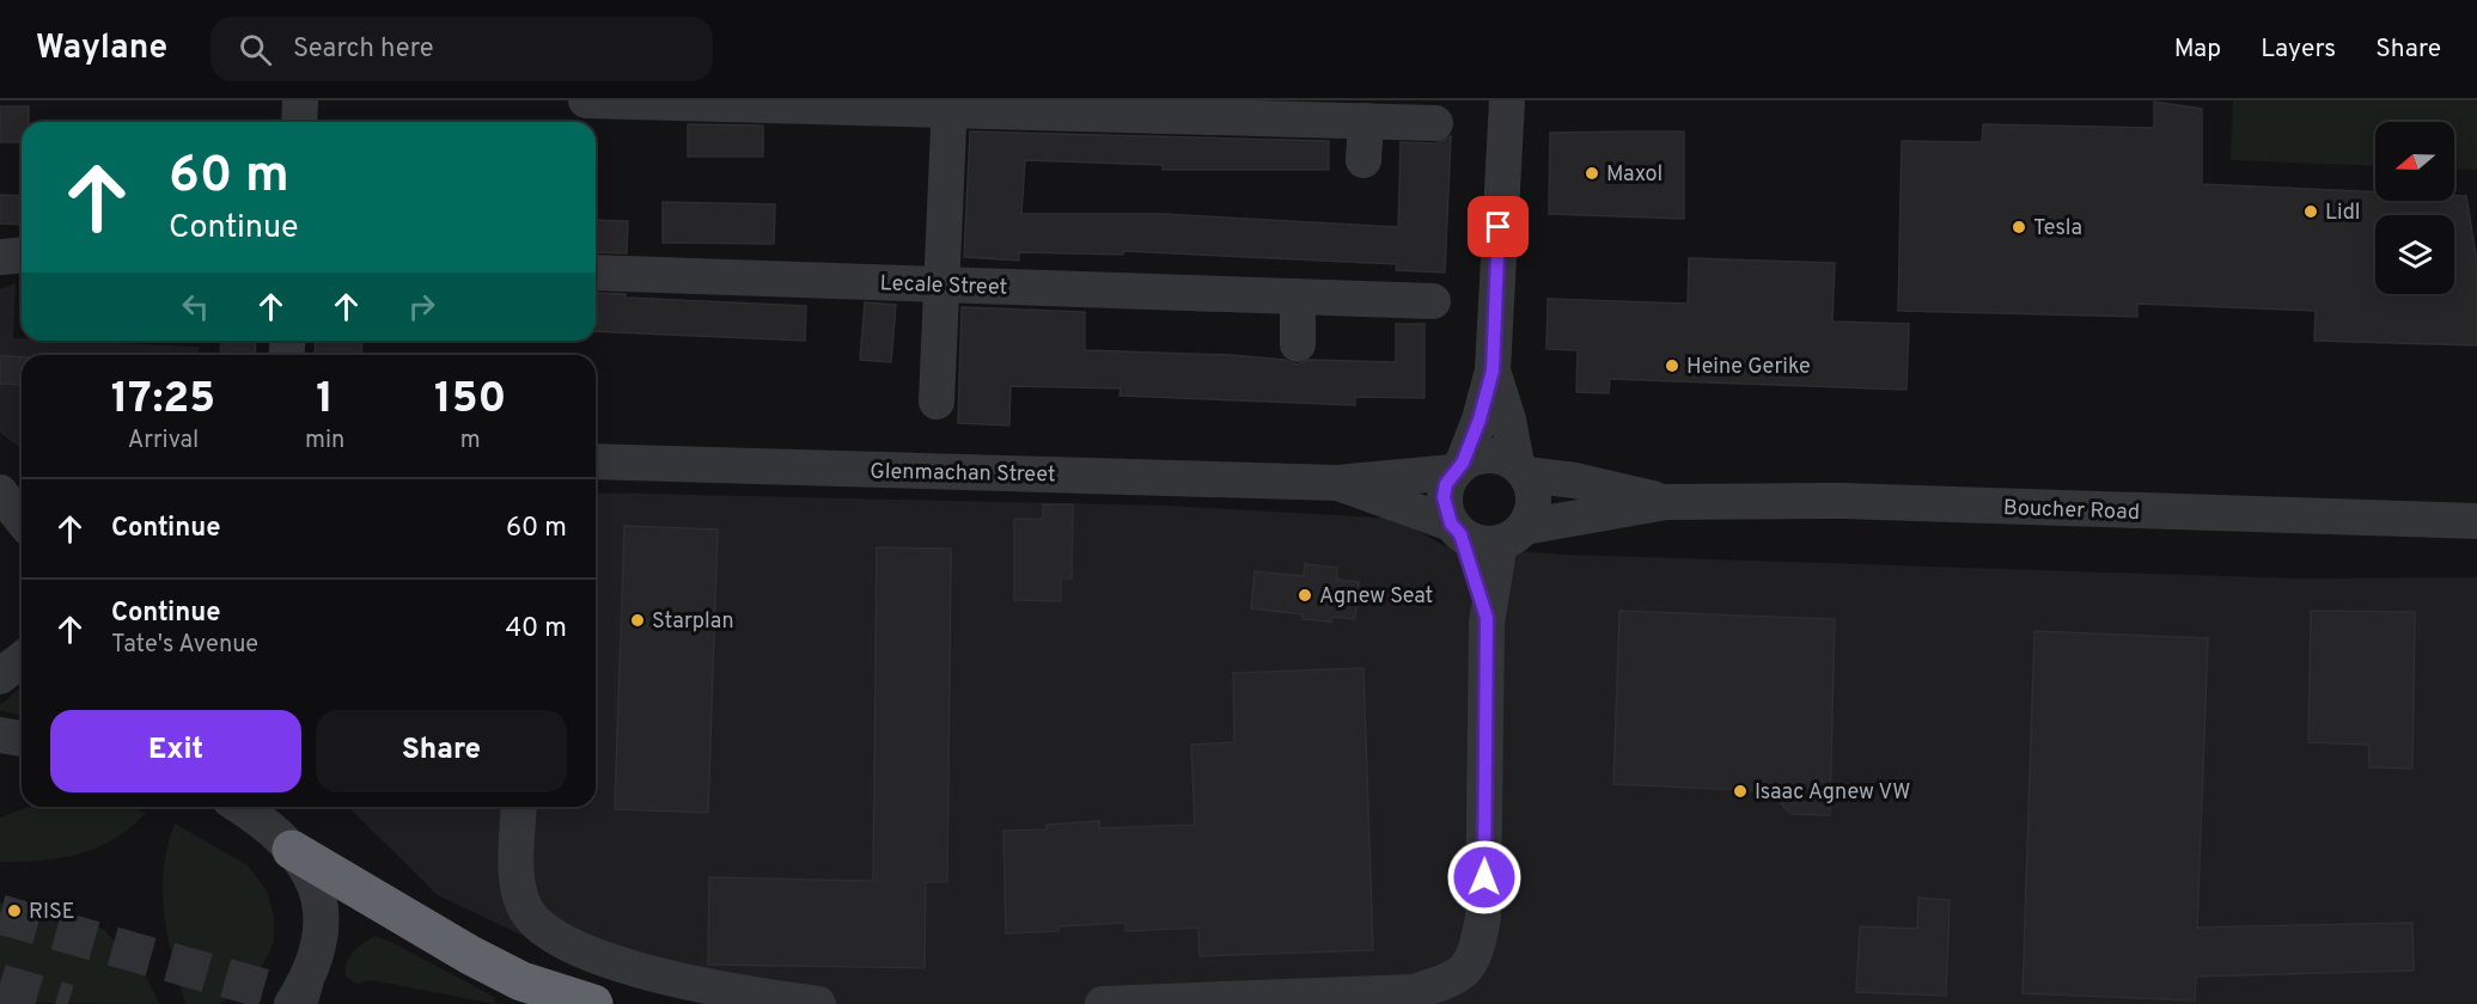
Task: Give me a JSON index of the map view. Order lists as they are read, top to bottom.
{
  "streets": {
    "street": ["Lecale Street", "Glenmachan Street", "Boucher Road"]
  },
  "crossings": [
    ["Glenmachan Street", "Boucher Road"]
  ],
  "places": [
    "Maxol",
    "Lidl",
    "Tesla",
    "Heine Gerike",
    "Agnew Seat",
    "Starplan",
    "Isaac Agnew VW",
    "RISE"
  ],
  "north": "left",
  "page": {
    "header": "Waylane",
    "search": "Search here",
    "nav": ["Map", "Layers", "Share"],
    "turn": ["60 m", "Continue"],
    "eta": [
      "17:25",
      "Arrival",
      "1",
      "min",
      "150",
      "m"
    ],
    "list": [
      {
        "name": "Continue",
        "value": "60 m"
      },
      {
        "name": "Continue",
        "note": "Tate's Avenue",
        "value": "40 m"
      }
    ],
    "buttons": ["Exit", "Share"]
  }
}
